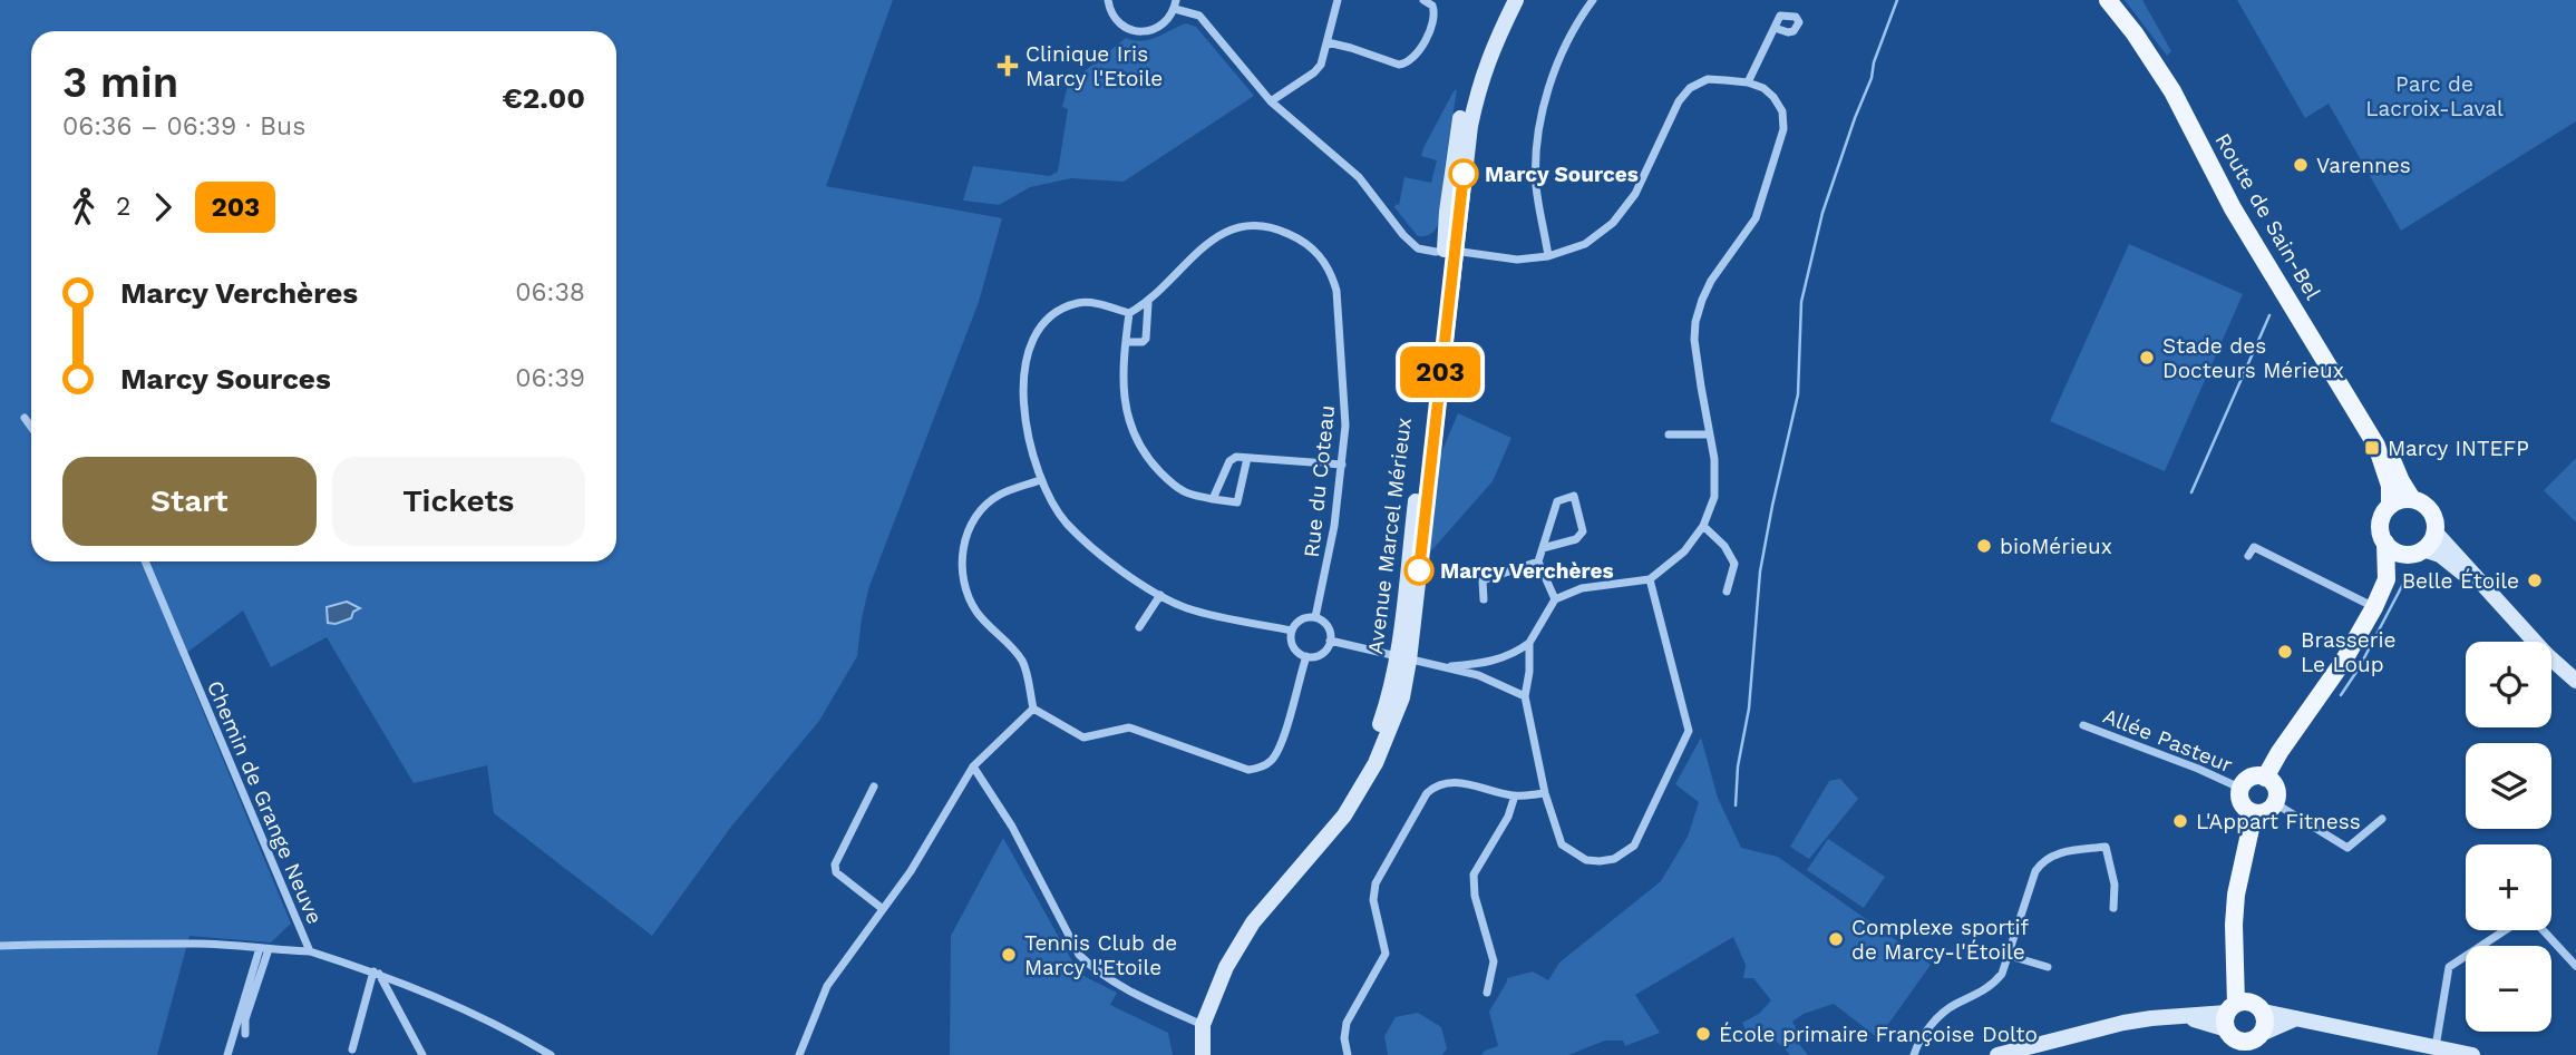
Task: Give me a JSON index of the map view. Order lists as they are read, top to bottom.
{
  "streets": {
    "main road": ["Route de Sain-Bel", "Avenue Marcel Mérieux"],
    "street": ["Rue du Coteau", "Allée Pasteur", "Chemin de Grange Neuve"]
  },
  "parks": ["Parc de Lacroix-Laval"],
  "places": {
    "health": ["Clinique Iris Marcy l'Etoile"],
    "other": [
      "Varennes",
      "Marcy Sources",
      "Stade des Docteurs Mérieux",
      "bioMérieux",
      "Marcy Verchères",
      "Belle Étoile",
      "Brasserie Le Loup",
      "L'Appart Fitness",
      "Complexe sportif de Marcy-l'Étoile",
      "Tennis Club de Marcy l'Etoile",
      "École primaire Françoise Dolto"
    ],
    "transit": ["Marcy INTEFP"]
  },
  "lines": ["bus line 203"],
  "page": {
    "on_map": "203",
    "heading": ["3 min", "06:36 – 06:39 · Bus", "€2.00"],
    "legs": ["2", "203"],
    "list": [
      {
        "name": "Marcy Verchères",
        "value": "06:38"
      },
      {
        "name": "Marcy Sources",
        "value": "06:39"
      }
    ],
    "buttons": ["Start", "Tickets"],
    "map_buttons": ["+", "−"]
  }
}
